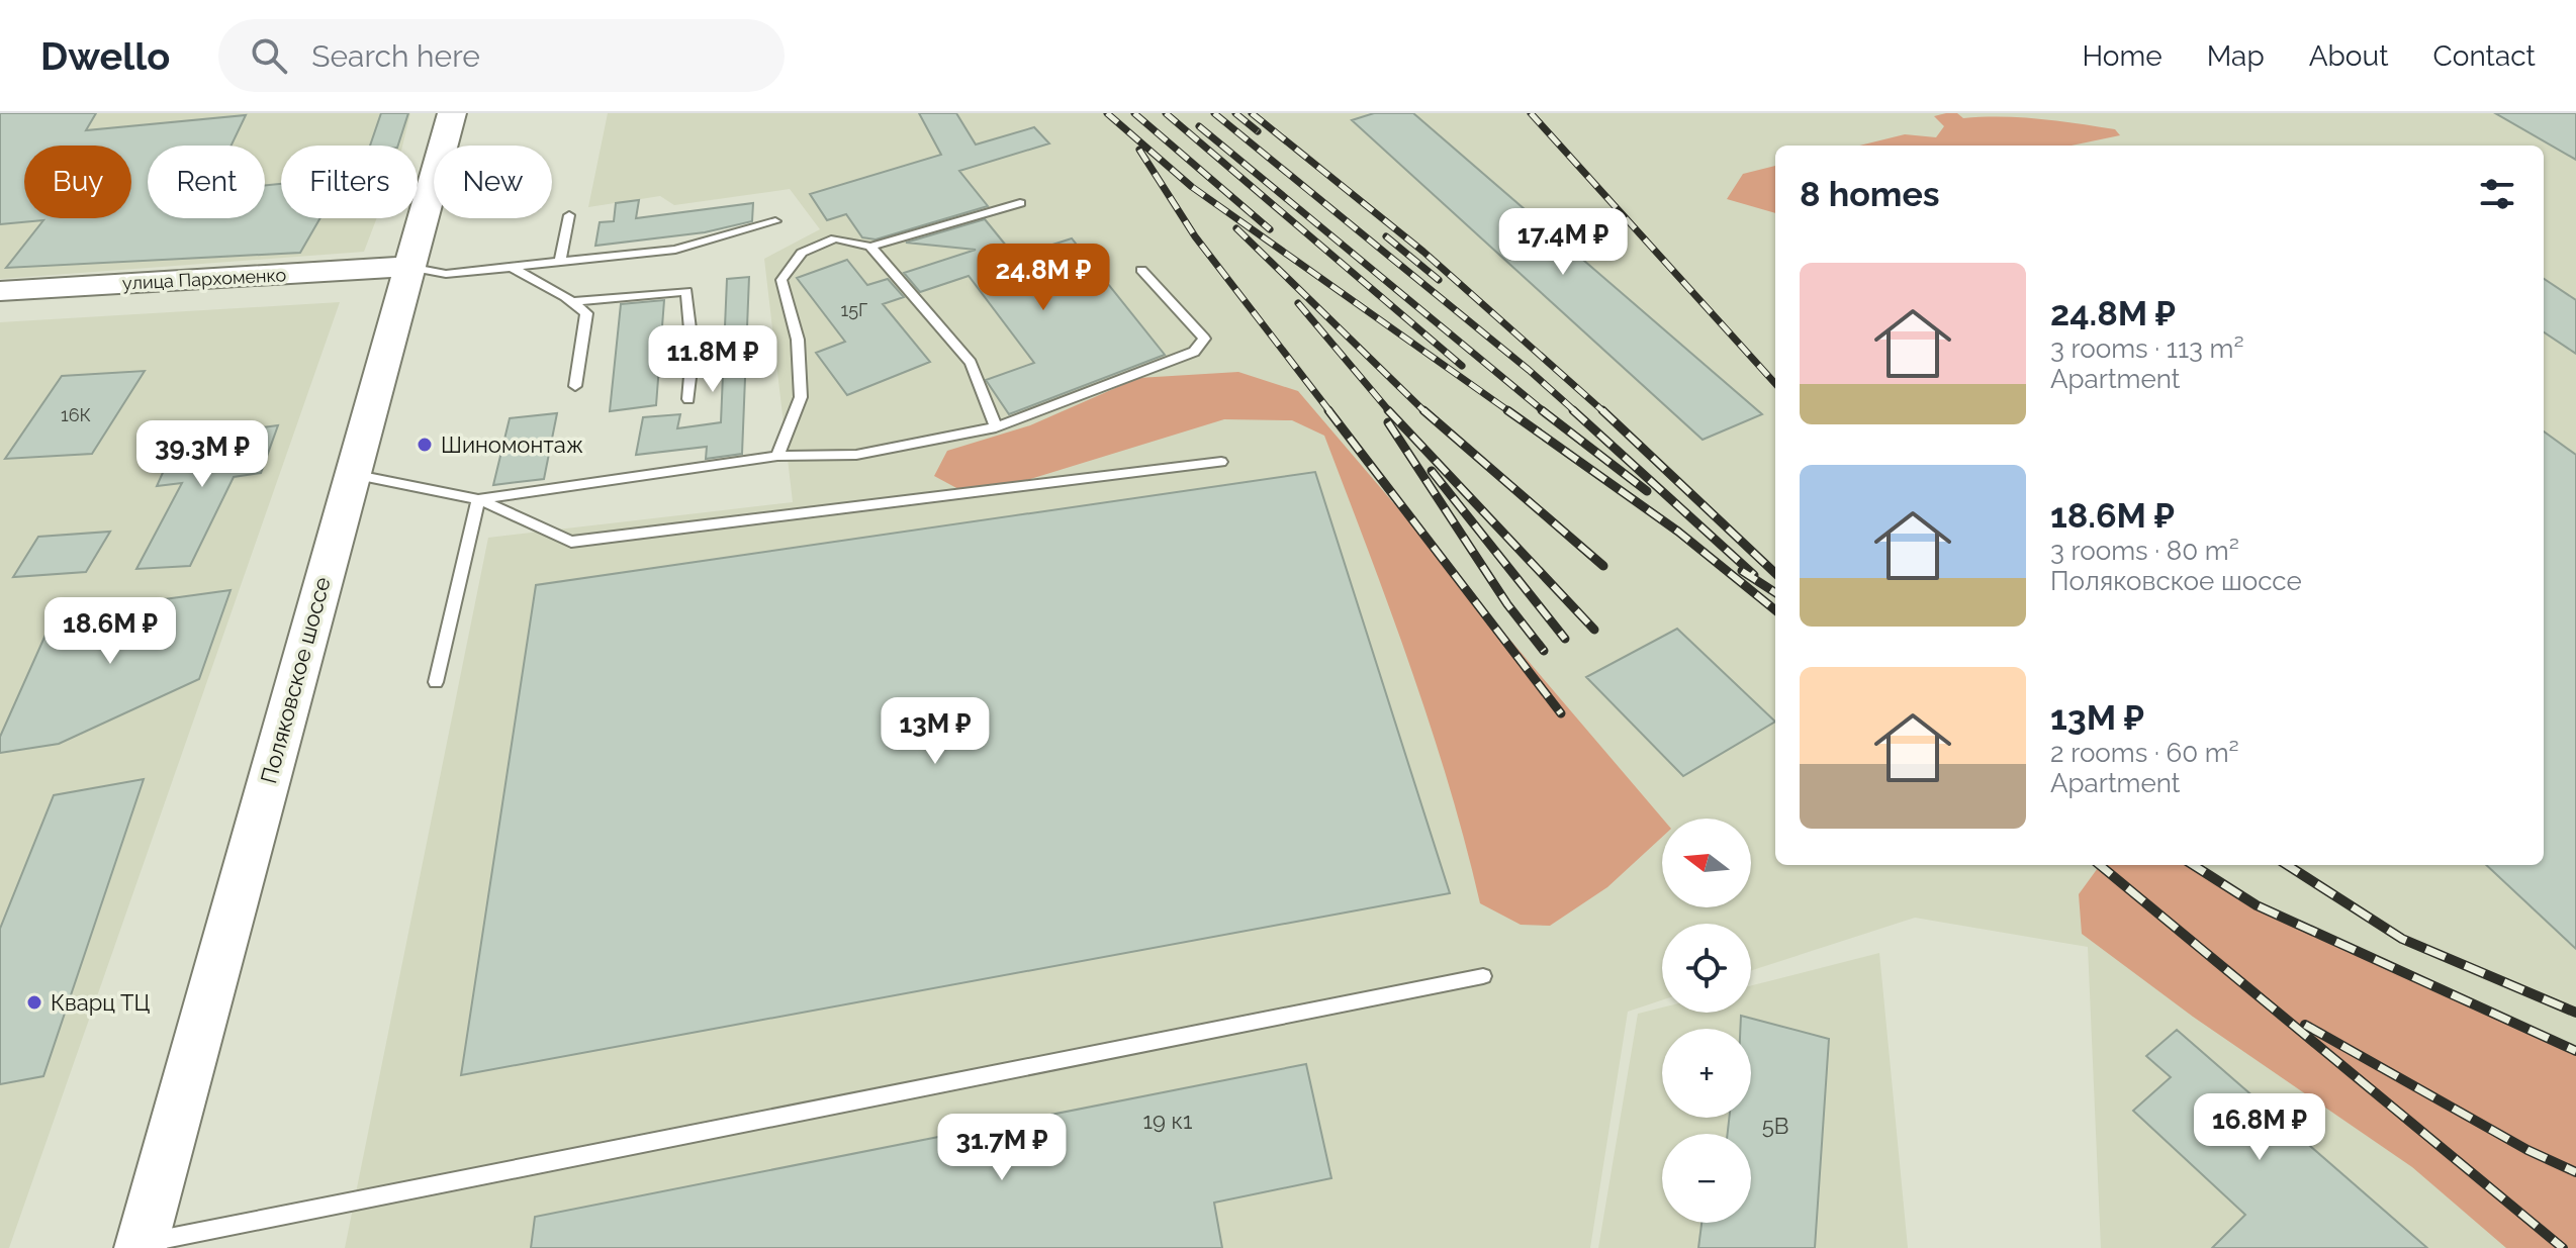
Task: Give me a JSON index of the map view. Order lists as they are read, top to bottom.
{
  "streets": {
    "main road": ["улица Пархоменко", "Поляковское шоссе"]
  },
  "crossings": [
    ["улица Пархоменко", "Поляковское шоссе"]
  ],
  "places": ["Шиномонтаж", "Кварц ТЦ"],
  "house_numbers": [
    "15Г",
    "16К",
    "19 к1",
    "5В"
  ],
  "north": "left",
  "page": {
    "header": "Dwello",
    "search": "Search here",
    "nav": [
      "Home",
      "Map",
      "About",
      "Contact"
    ],
    "chip": [
      "Buy",
      "Rent",
      "Filters",
      "New"
    ],
    "heading": "8 homes",
    "price": [
      "17.4M ₽",
      "24.8M ₽",
      "11.8M ₽",
      "39.3M ₽",
      "18.6M ₽",
      "13M ₽",
      "16.8M ₽",
      "31.7M ₽"
    ],
    "list": [
      {
        "name": "24.8M ₽",
        "note": "3 rooms · 113 m² · Apartment"
      },
      {
        "name": "18.6M ₽",
        "note": "3 rooms · 80 m² · Поляковское шоссе"
      },
      {
        "name": "13M ₽",
        "note": "2 rooms · 60 m² · Apartment"
      }
    ],
    "map_buttons": ["+", "−"]
  }
}
